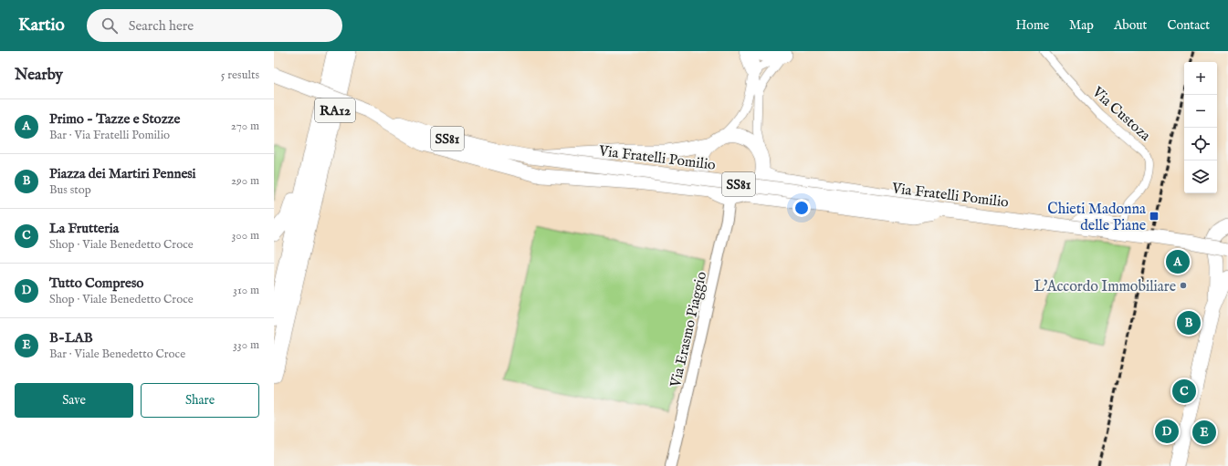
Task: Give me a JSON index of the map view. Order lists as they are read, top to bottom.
{
  "streets": {
    "highway": ["RA12"],
    "main road": ["SS81", "Via Fratelli Pomilio"],
    "street": ["Via Custoza", "Via Erasmo Piaggio"]
  },
  "crossings": [
    ["Via Custoza", "Via Fratelli Pomilio"],
    ["Via Fratelli Pomilio", "Via Erasmo Piaggio"]
  ],
  "places": {
    "transit": ["Chieti Madonna delle Piane"],
    "other": ["L'Accordo Immobiliare"]
  },
  "page": {
    "header": "Kartio",
    "search": "Search here",
    "nav": [
      "Home",
      "Map",
      "About",
      "Contact"
    ],
    "heading": ["Nearby", "5 results"],
    "map_buttons": ["+", "−"],
    "list": [
      {
        "mark": "A",
        "name": "Primo - Tazze e Stozze",
        "note": "Bar · Via Fratelli Pomilio",
        "value": "270 m"
      },
      {
        "mark": "B",
        "name": "Piazza dei Martiri Pennesi",
        "note": "Bus stop",
        "value": "290 m"
      },
      {
        "mark": "C",
        "name": "La Frutteria",
        "note": "Shop · Viale Benedetto Croce",
        "value": "300 m"
      },
      {
        "mark": "D",
        "name": "Tutto Compreso",
        "note": "Shop · Viale Benedetto Croce",
        "value": "310 m"
      },
      {
        "mark": "E",
        "name": "B-LAB",
        "note": "Bar · Viale Benedetto Croce",
        "value": "330 m"
      }
    ],
    "pins": [
      "A",
      "B",
      "C",
      "D",
      "E"
    ],
    "buttons": ["Save", "Share"]
  }
}
